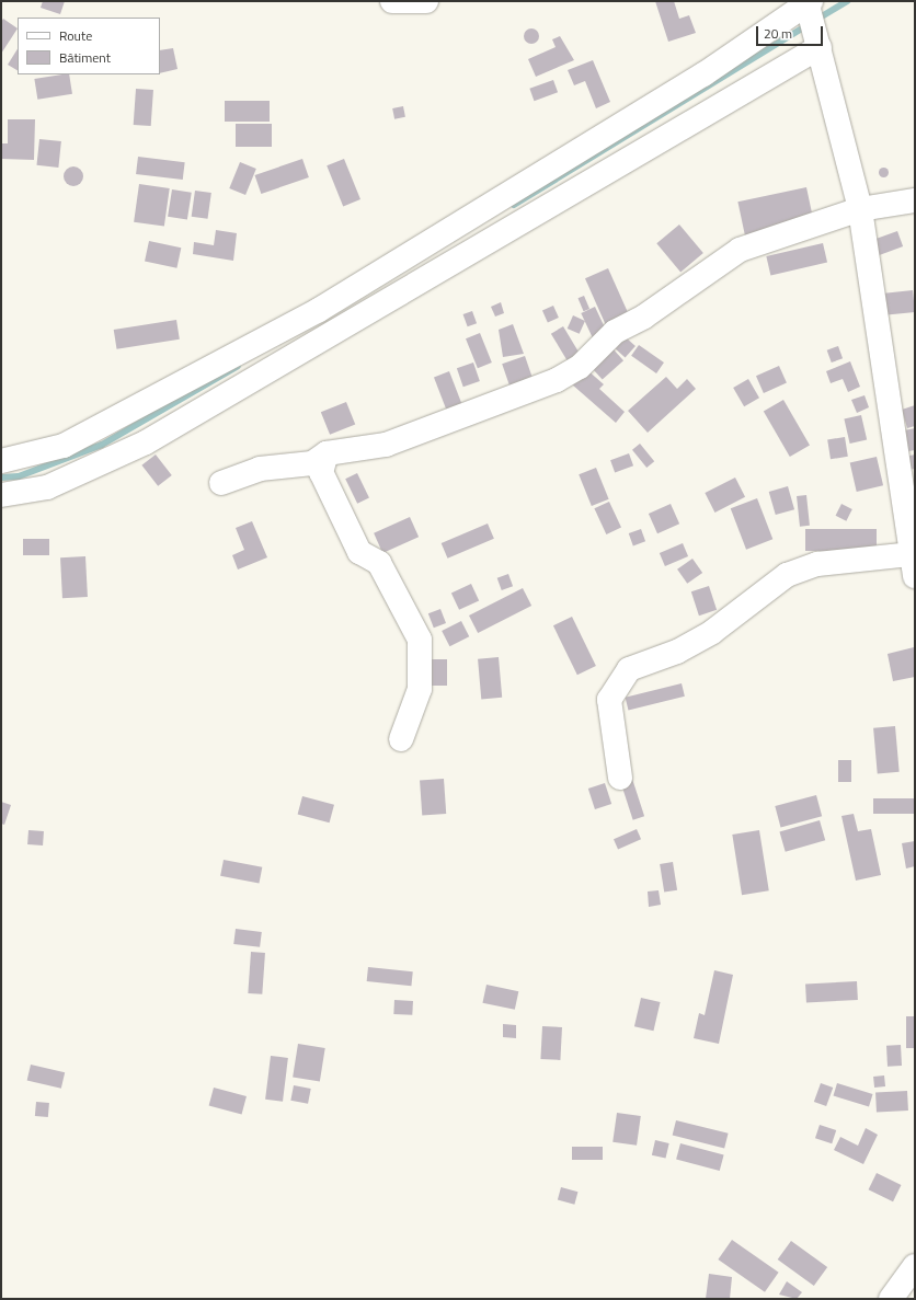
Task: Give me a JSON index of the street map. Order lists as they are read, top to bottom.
{
  "legend": ["Route", "Bâtiment"],
  "scale_bar": "20 m"
}
